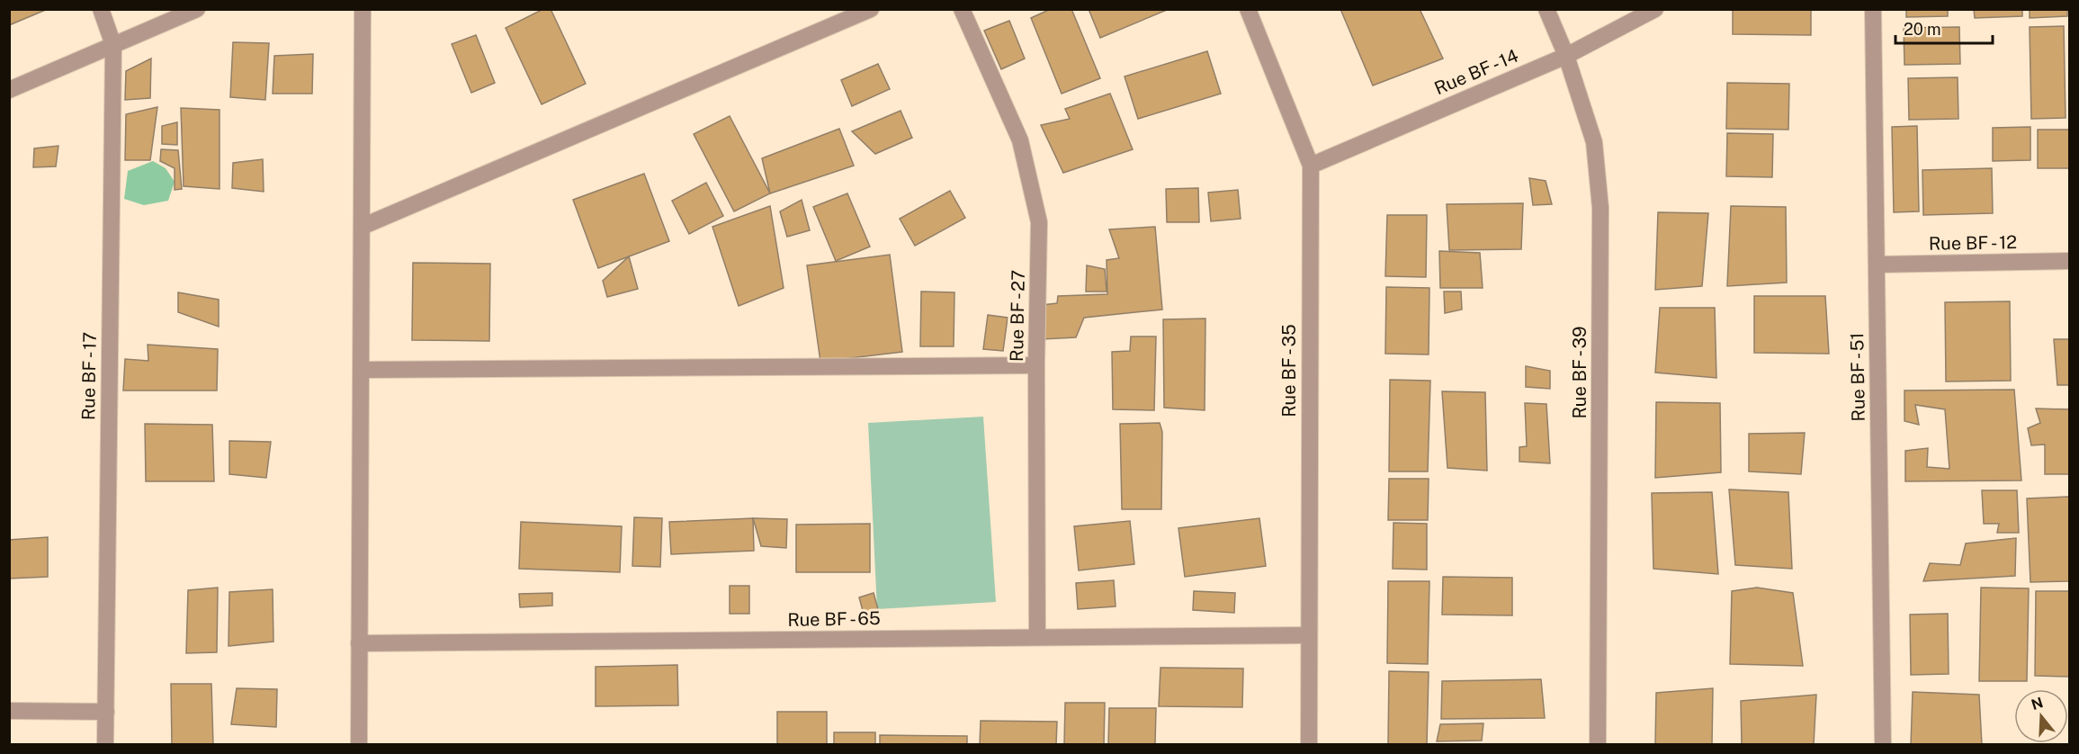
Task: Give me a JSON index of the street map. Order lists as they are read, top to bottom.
{
  "streets": {
    "street": [
      "Rue BF - 14",
      "Rue BF - 12",
      "Rue BF - 27",
      "Rue BF - 35",
      "Rue BF - 39",
      "Rue BF - 17",
      "Rue BF - 51",
      "Rue BF - 65"
    ]
  },
  "crossings": [
    ["Rue BF - 14", "Rue BF - 35"],
    ["Rue BF - 14", "Rue BF - 39"],
    ["Rue BF - 12", "Rue BF - 51"],
    ["Rue BF - 27", "Rue BF - 65"],
    ["Rue BF - 35", "Rue BF - 65"]
  ],
  "scale_bar": "20 m",
  "north": "top"
}
